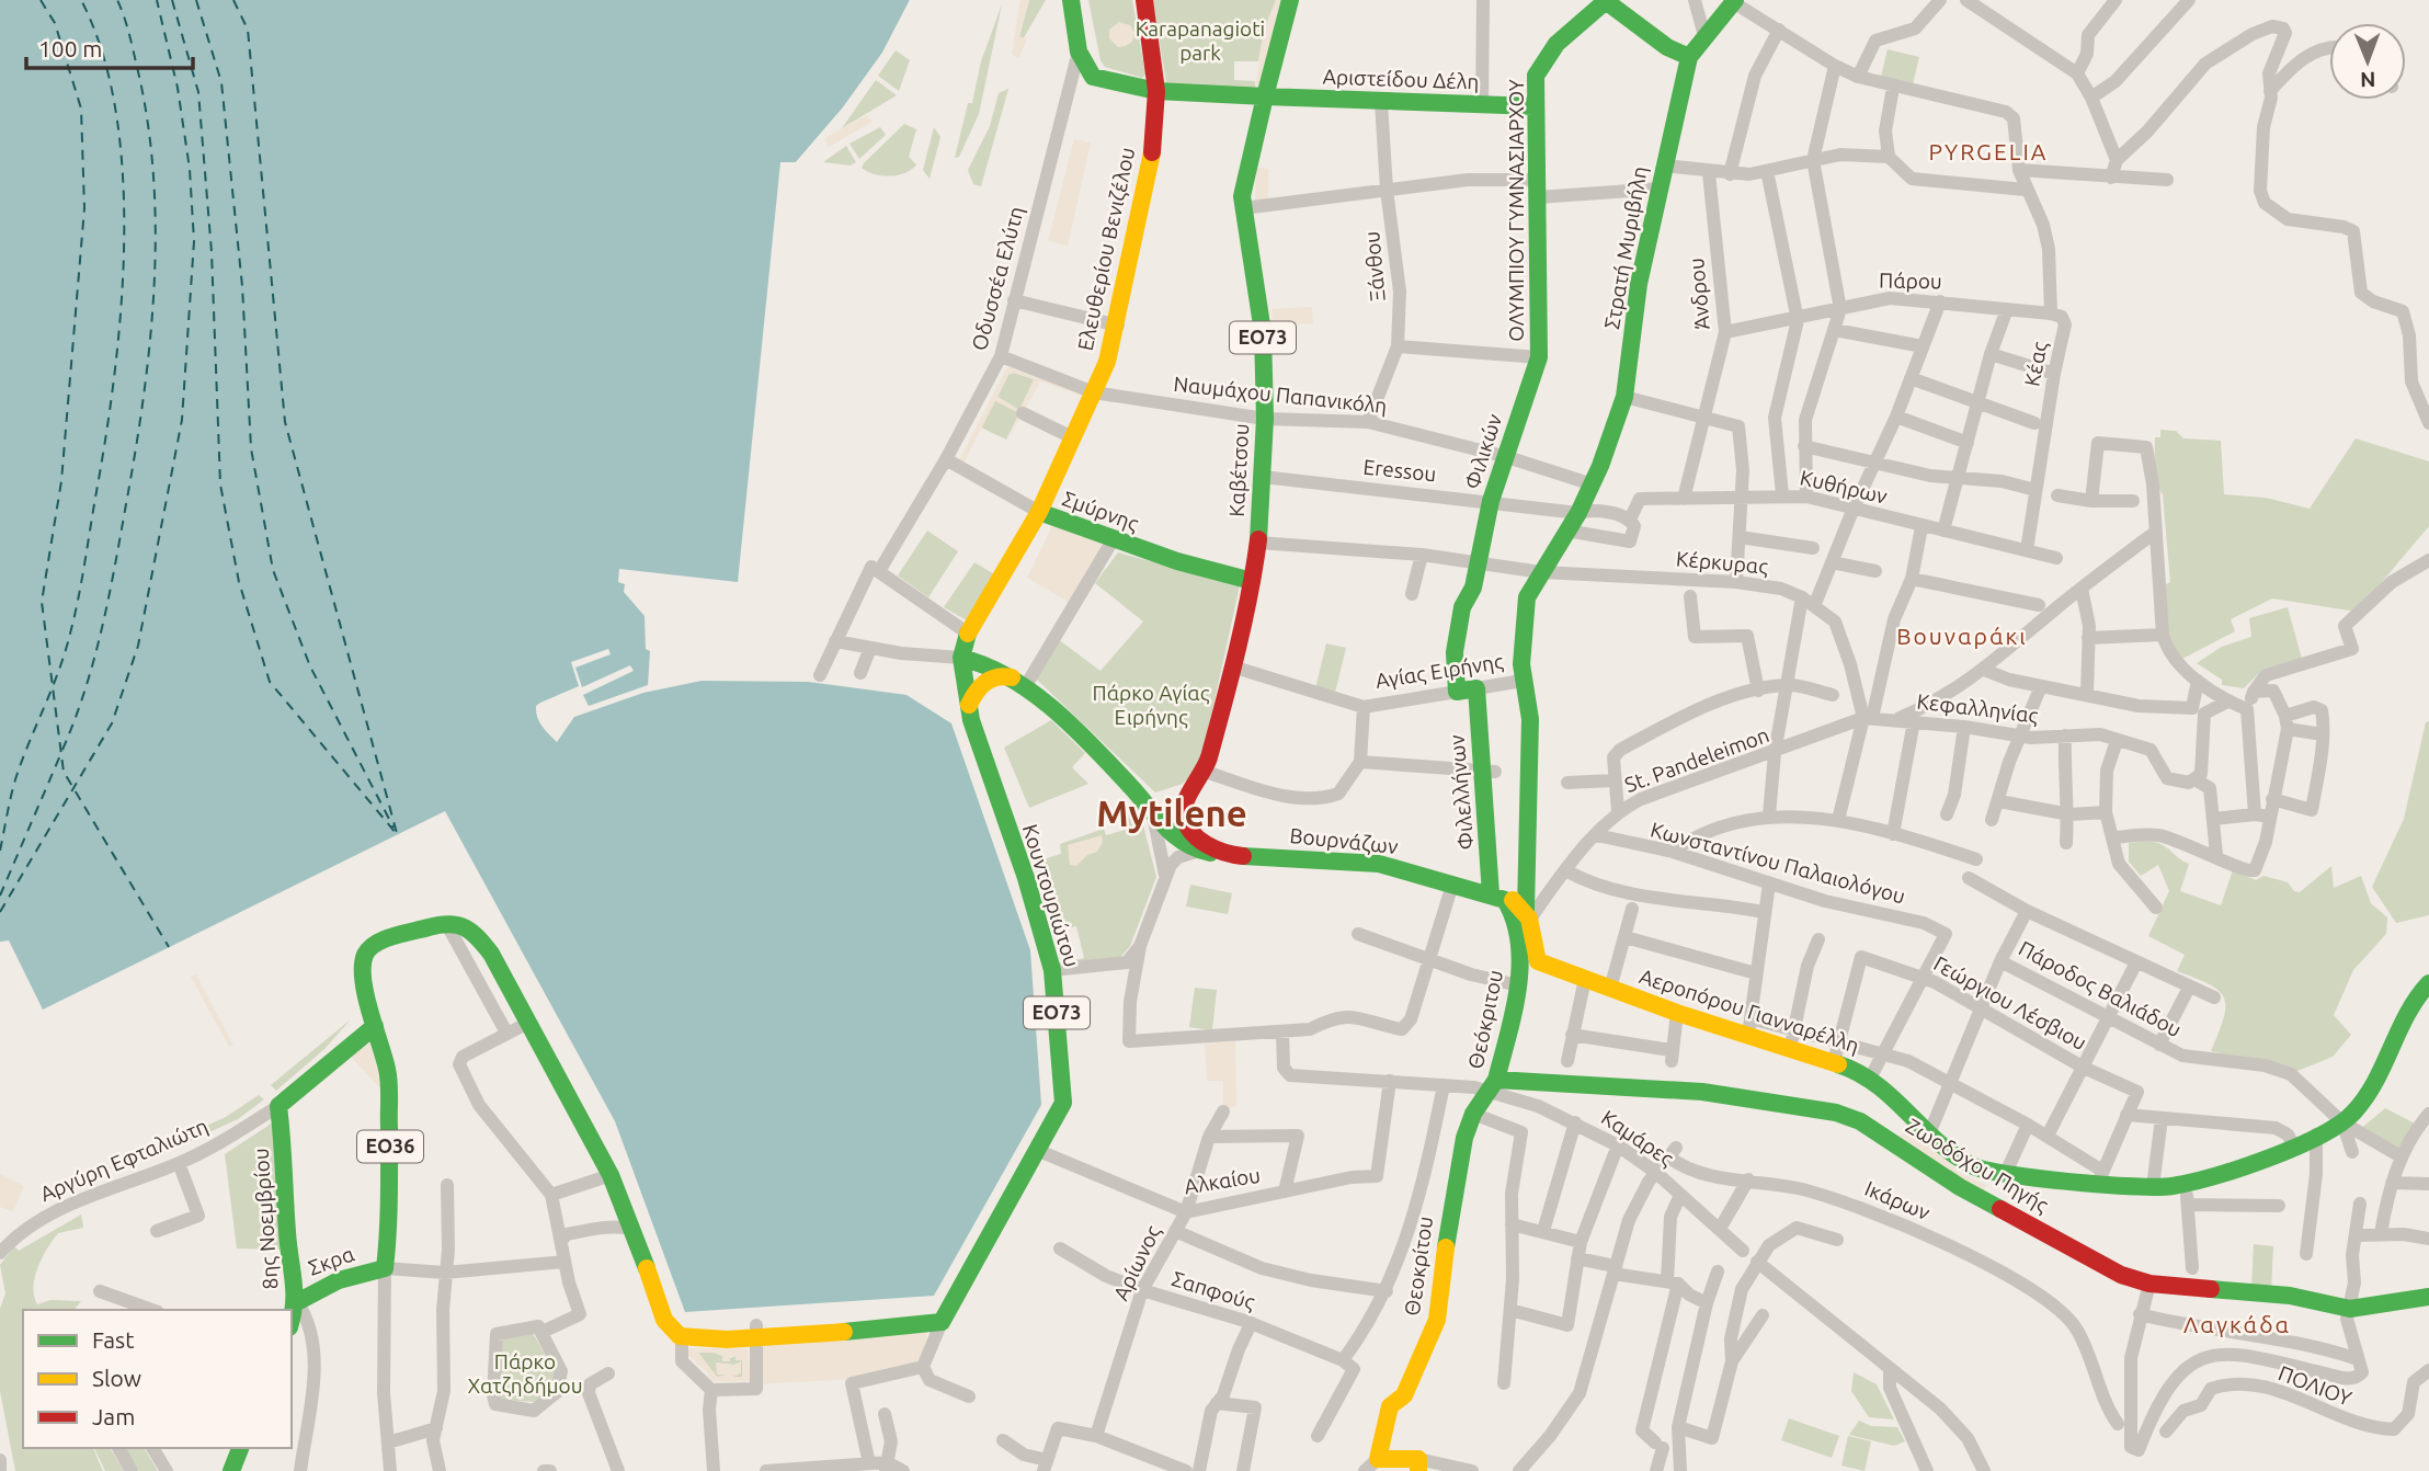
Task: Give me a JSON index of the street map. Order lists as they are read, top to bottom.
{
  "streets": {
    "main road": [
      "Αριστείδου Δέλη",
      "ΟΛΥΜΠΙΟΥ ΓΥΜΝΑΣΙΑΡΧΟΥ",
      "Στρατή Μυριβήλη",
      "Ελευθερίου Βενιζέλου",
      "ΕΟ73",
      "Φιλικών",
      "Καβέτσου",
      "Σμύρνης",
      "Αγίας Ειρήνης",
      "Φιλελλήνων",
      "Βουρνάζων",
      "Κουντουριώτου",
      "Αεροπόρου Γιανναρέλλη",
      "Θεόκριτου",
      "ΕΟ36",
      "Αργύρη Εφταλιώτη",
      "Ζωοδόχου Πηγής",
      "8ης Νοεμβρίου",
      "Σκρα",
      "Θεοκρίτου"
    ],
    "street": [
      "Ξάνθου",
      "Οδυσσέα Ελύτη",
      "Πάρου",
      "Άνδρου",
      "Κέας",
      "Ναυμάχου Παπανικόλη",
      "Eressou",
      "Κυθήρων",
      "Κέρκυρας",
      "Κεφαλληνίας",
      "St. Pandeleimon",
      "Κωνσταντίνου Παλαιολόγου",
      "Πάροδος Βαλιάδου",
      "Γεώργιου Λέσβιου",
      "Καμάρες",
      "Αλκαίου",
      "Ικάρων",
      "Αρίωνος",
      "Σαπφούς",
      "ΠΟΛΙΟΥ"
    ]
  },
  "crossings": [
    ["Αριστείδου Δέλη", "ΟΛΥΜΠΙΟΥ ΓΥΜΝΑΣΙΑΡΧΟΥ"],
    ["Αριστείδου Δέλη", "Ελευθερίου Βενιζέλου"],
    ["Αριστείδου Δέλη", "Ξάνθου"],
    ["Αριστείδου Δέλη", "Καβέτσου"],
    ["ΟΛΥΜΠΙΟΥ ΓΥΜΝΑΣΙΑΡΧΟΥ", "Φιλικών"],
    ["Στρατή Μυριβήλη", "Ναυμάχου Παπανικόλη"],
    ["Στρατή Μυριβήλη", "Eressou"],
    ["Στρατή Μυριβήλη", "Κέρκυρας"],
    ["Στρατή Μυριβήλη", "Αγίας Ειρήνης"],
    ["Στρατή Μυριβήλη", "St. Pandeleimon"],
    ["Στρατή Μυριβήλη", "Βουρνάζων"],
    ["Ελευθερίου Βενιζέλου", "ΕΟ73"],
    ["Ελευθερίου Βενιζέλου", "Ναυμάχου Παπανικόλη"],
    ["Ελευθερίου Βενιζέλου", "Σμύρνης"],
    ["Ξάνθου", "Ναυμάχου Παπανικόλη"],
    ["Οδυσσέα Ελύτη", "Ναυμάχου Παπανικόλη"],
    ["Οδυσσέα Ελύτη", "Σμύρνης"],
    ["Πάρου", "Άνδρου"],
    ["Πάρου", "Κέας"],
    ["Άνδρου", "Κυθήρων"],
    ["ΕΟ73", "Κουντουριώτου"],
    ["Κέας", "Κυθήρων"],
    ["Ναυμάχου Παπανικόλη", "Φιλικών"],
    ["Ναυμάχου Παπανικόλη", "Καβέτσου"],
    ["Φιλικών", "Eressou"],
    ["Φιλικών", "Κέρκυρας"],
    ["Καβέτσου", "Eressou"],
    ["Καβέτσου", "Σμύρνης"],
    ["Καβέτσου", "Κέρκυρας"],
    ["Καβέτσου", "Αγίας Ειρήνης"],
    ["Eressou", "Κυθήρων"],
    ["Κέρκυρας", "Κεφαλληνίας"],
    ["Κέρκυρας", "St. Pandeleimon"],
    ["Αγίας Ειρήνης", "Φιλελλήνων"],
    ["Κεφαλληνίας", "St. Pandeleimon"],
    ["St. Pandeleimon", "Βουρνάζων"],
    ["St. Pandeleimon", "Κωνσταντίνου Παλαιολόγου"],
    ["Φιλελλήνων", "Βουρνάζων"],
    ["Κωνσταντίνου Παλαιολόγου", "Γεώργιου Λέσβιου"],
    ["Κουντουριώτου", "Αλκαίου"],
    ["Πάροδος Βαλιάδου", "Αεροπόρου Γιανναρέλλη"],
    ["Αεροπόρου Γιανναρέλλη", "Θεόκριτου"],
    ["Θεόκριτου", "Καμάρες"],
    ["Θεόκριτου", "Ζωοδόχου Πηγής"],
    ["Θεόκριτου", "Θεοκρίτου"],
    ["Καμάρες", "Ζωοδόχου Πηγής"],
    ["Καμάρες", "Αλκαίου"],
    ["Καμάρες", "Ικάρων"],
    ["ΕΟ36", "Αργύρη Εφταλιώτη"],
    ["ΕΟ36", "Σκρα"],
    ["Αργύρη Εφταλιώτη", "8ης Νοεμβρίου"],
    ["Αλκαίου", "Αρίωνος"],
    ["Αρίωνος", "Σαπφούς"]
  ],
  "districts": [
    "PYRGELIA",
    "Βουναράκι",
    "Mytilene",
    "Λαγκάδα"
  ],
  "parks": ["Karapanagioti park", "Πάρκο Αγίας Ειρήνης", "Πάρκο Χατζηδήμου"],
  "legend": ["Fast", "Slow", "Jam"],
  "scale_bar": "100 m",
  "north": "bottom"
}
